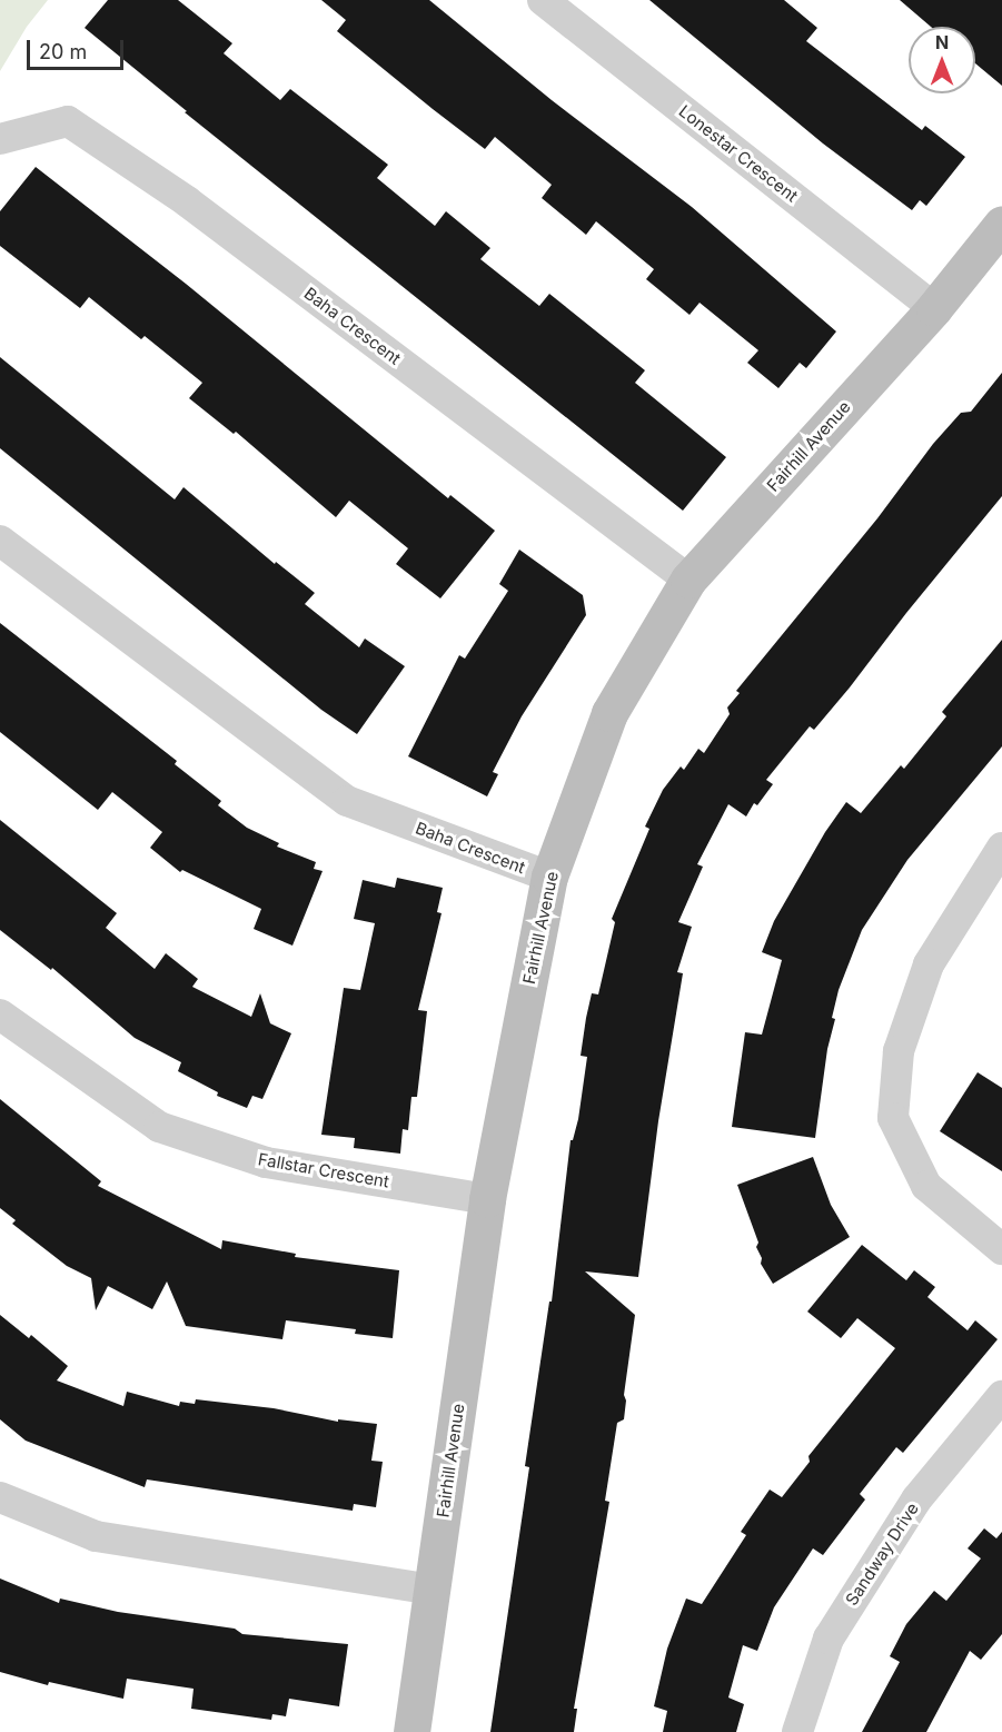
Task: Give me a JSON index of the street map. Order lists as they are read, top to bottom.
{
  "streets": {
    "street": [
      "Lonestar Crescent",
      "Baha Crescent",
      "Fairhill Avenue",
      "Fallstar Crescent",
      "Sandway Drive"
    ]
  },
  "crossings": [
    ["Lonestar Crescent", "Fairhill Avenue"],
    ["Baha Crescent", "Fairhill Avenue"],
    ["Fairhill Avenue", "Fallstar Crescent"]
  ],
  "scale_bar": "20 m",
  "north": "top"
}
